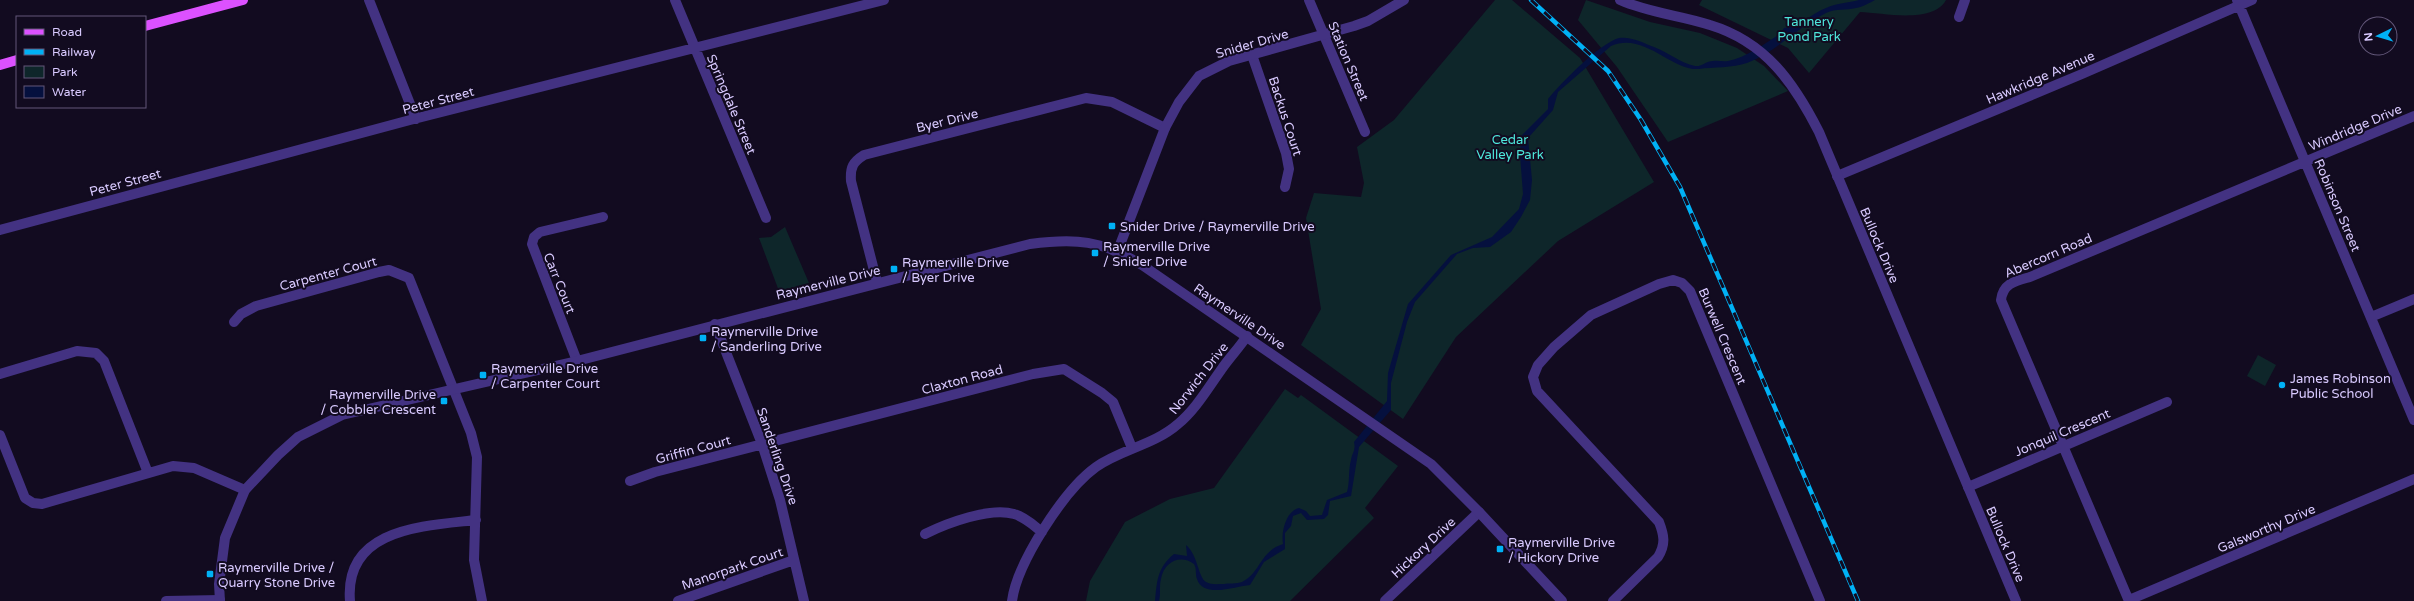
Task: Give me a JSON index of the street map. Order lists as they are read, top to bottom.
{
  "streets": {
    "street": [
      "Snider Drive",
      "Station Street",
      "Hawkridge Avenue",
      "Peter Street",
      "Springdale Street",
      "Backus Court",
      "Byer Drive",
      "Windridge Drive",
      "Robinson Street",
      "Bullock Drive",
      "Abercorn Road",
      "Carpenter Court",
      "Raymerville Drive",
      "Carr Court",
      "Burwell Crescent",
      "Norwich Drive",
      "Claxton Road",
      "Jonquil Crescent",
      "Griffin Court",
      "Sanderling Drive",
      "Galsworthy Drive",
      "Hickory Drive",
      "Manorpark Court"
    ]
  },
  "crossings": [
    ["Snider Drive", "Station Street"],
    ["Snider Drive", "Backus Court"],
    ["Snider Drive", "Byer Drive"],
    ["Snider Drive", "Raymerville Drive"],
    ["Hawkridge Avenue", "Robinson Street"],
    ["Hawkridge Avenue", "Bullock Drive"],
    ["Peter Street", "Springdale Street"],
    ["Byer Drive", "Raymerville Drive"],
    ["Windridge Drive", "Robinson Street"],
    ["Windridge Drive", "Abercorn Road"],
    ["Robinson Street", "Abercorn Road"],
    ["Bullock Drive", "Jonquil Crescent"],
    ["Abercorn Road", "Jonquil Crescent"],
    ["Abercorn Road", "Galsworthy Drive"],
    ["Carpenter Court", "Raymerville Drive"],
    ["Raymerville Drive", "Carr Court"],
    ["Raymerville Drive", "Norwich Drive"],
    ["Raymerville Drive", "Sanderling Drive"],
    ["Raymerville Drive", "Hickory Drive"],
    ["Norwich Drive", "Claxton Road"],
    ["Claxton Road", "Griffin Court"],
    ["Claxton Road", "Sanderling Drive"],
    ["Griffin Court", "Sanderling Drive"],
    ["Sanderling Drive", "Manorpark Court"]
  ],
  "parks": ["Tannery Pond Park", "Cedar Valley Park"],
  "places": {
    "transit": [
      "Snider Drive / Raymerville Drive",
      "Raymerville Drive / Snider Drive",
      "Raymerville Drive / Byer Drive",
      "Raymerville Drive / Sanderling Drive",
      "Raymerville Drive / Carpenter Court",
      "Raymerville Drive / Cobbler Crescent",
      "Raymerville Drive / Hickory Drive",
      "Raymerville Drive / Quarry Stone Drive"
    ],
    "other": ["James Robinson Public School"]
  },
  "legend": [
    "Road",
    "Railway",
    "Park",
    "Water"
  ],
  "north": "left"
}
